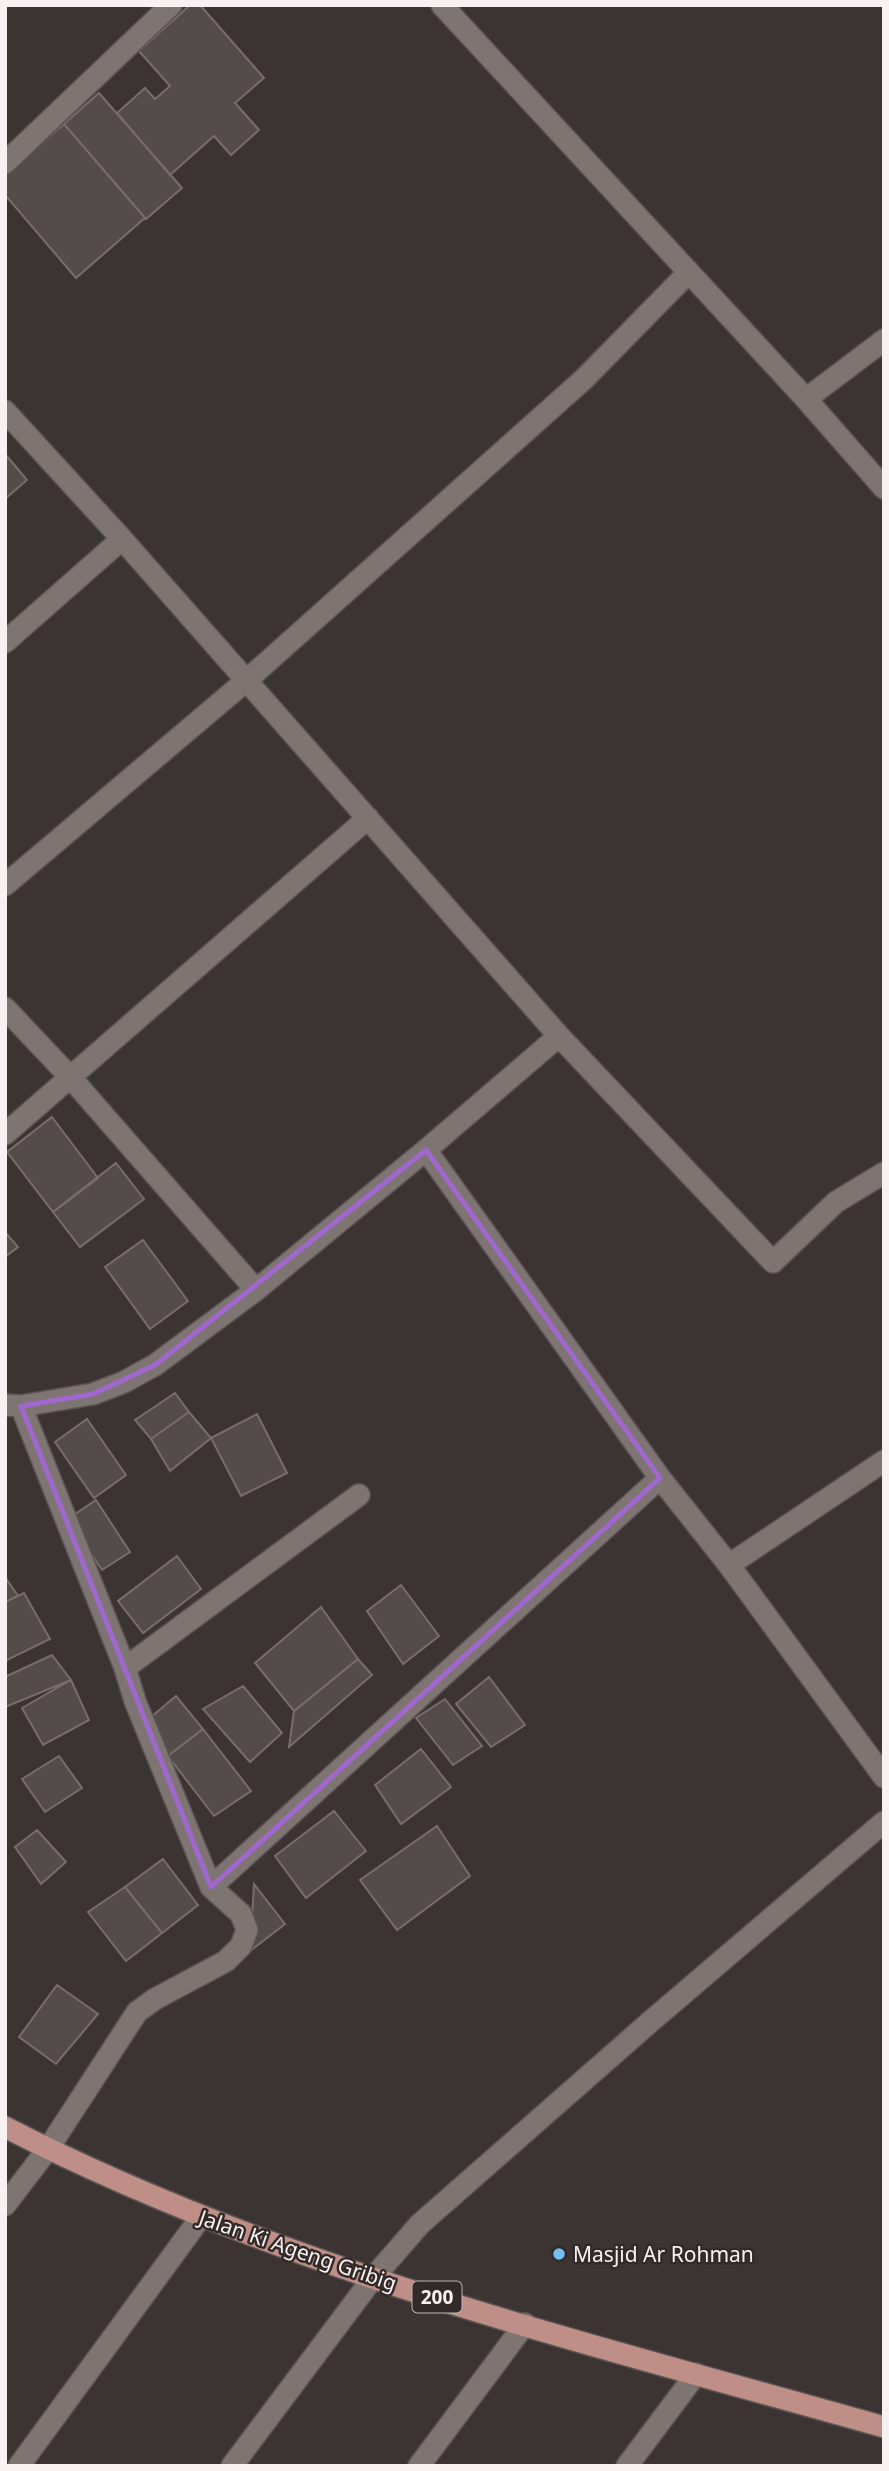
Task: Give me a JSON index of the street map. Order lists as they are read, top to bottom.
{
  "streets": {
    "main road": ["Jalan Ki Ageng Gribig", "200"]
  },
  "places": ["Masjid Ar Rohman"]
}
